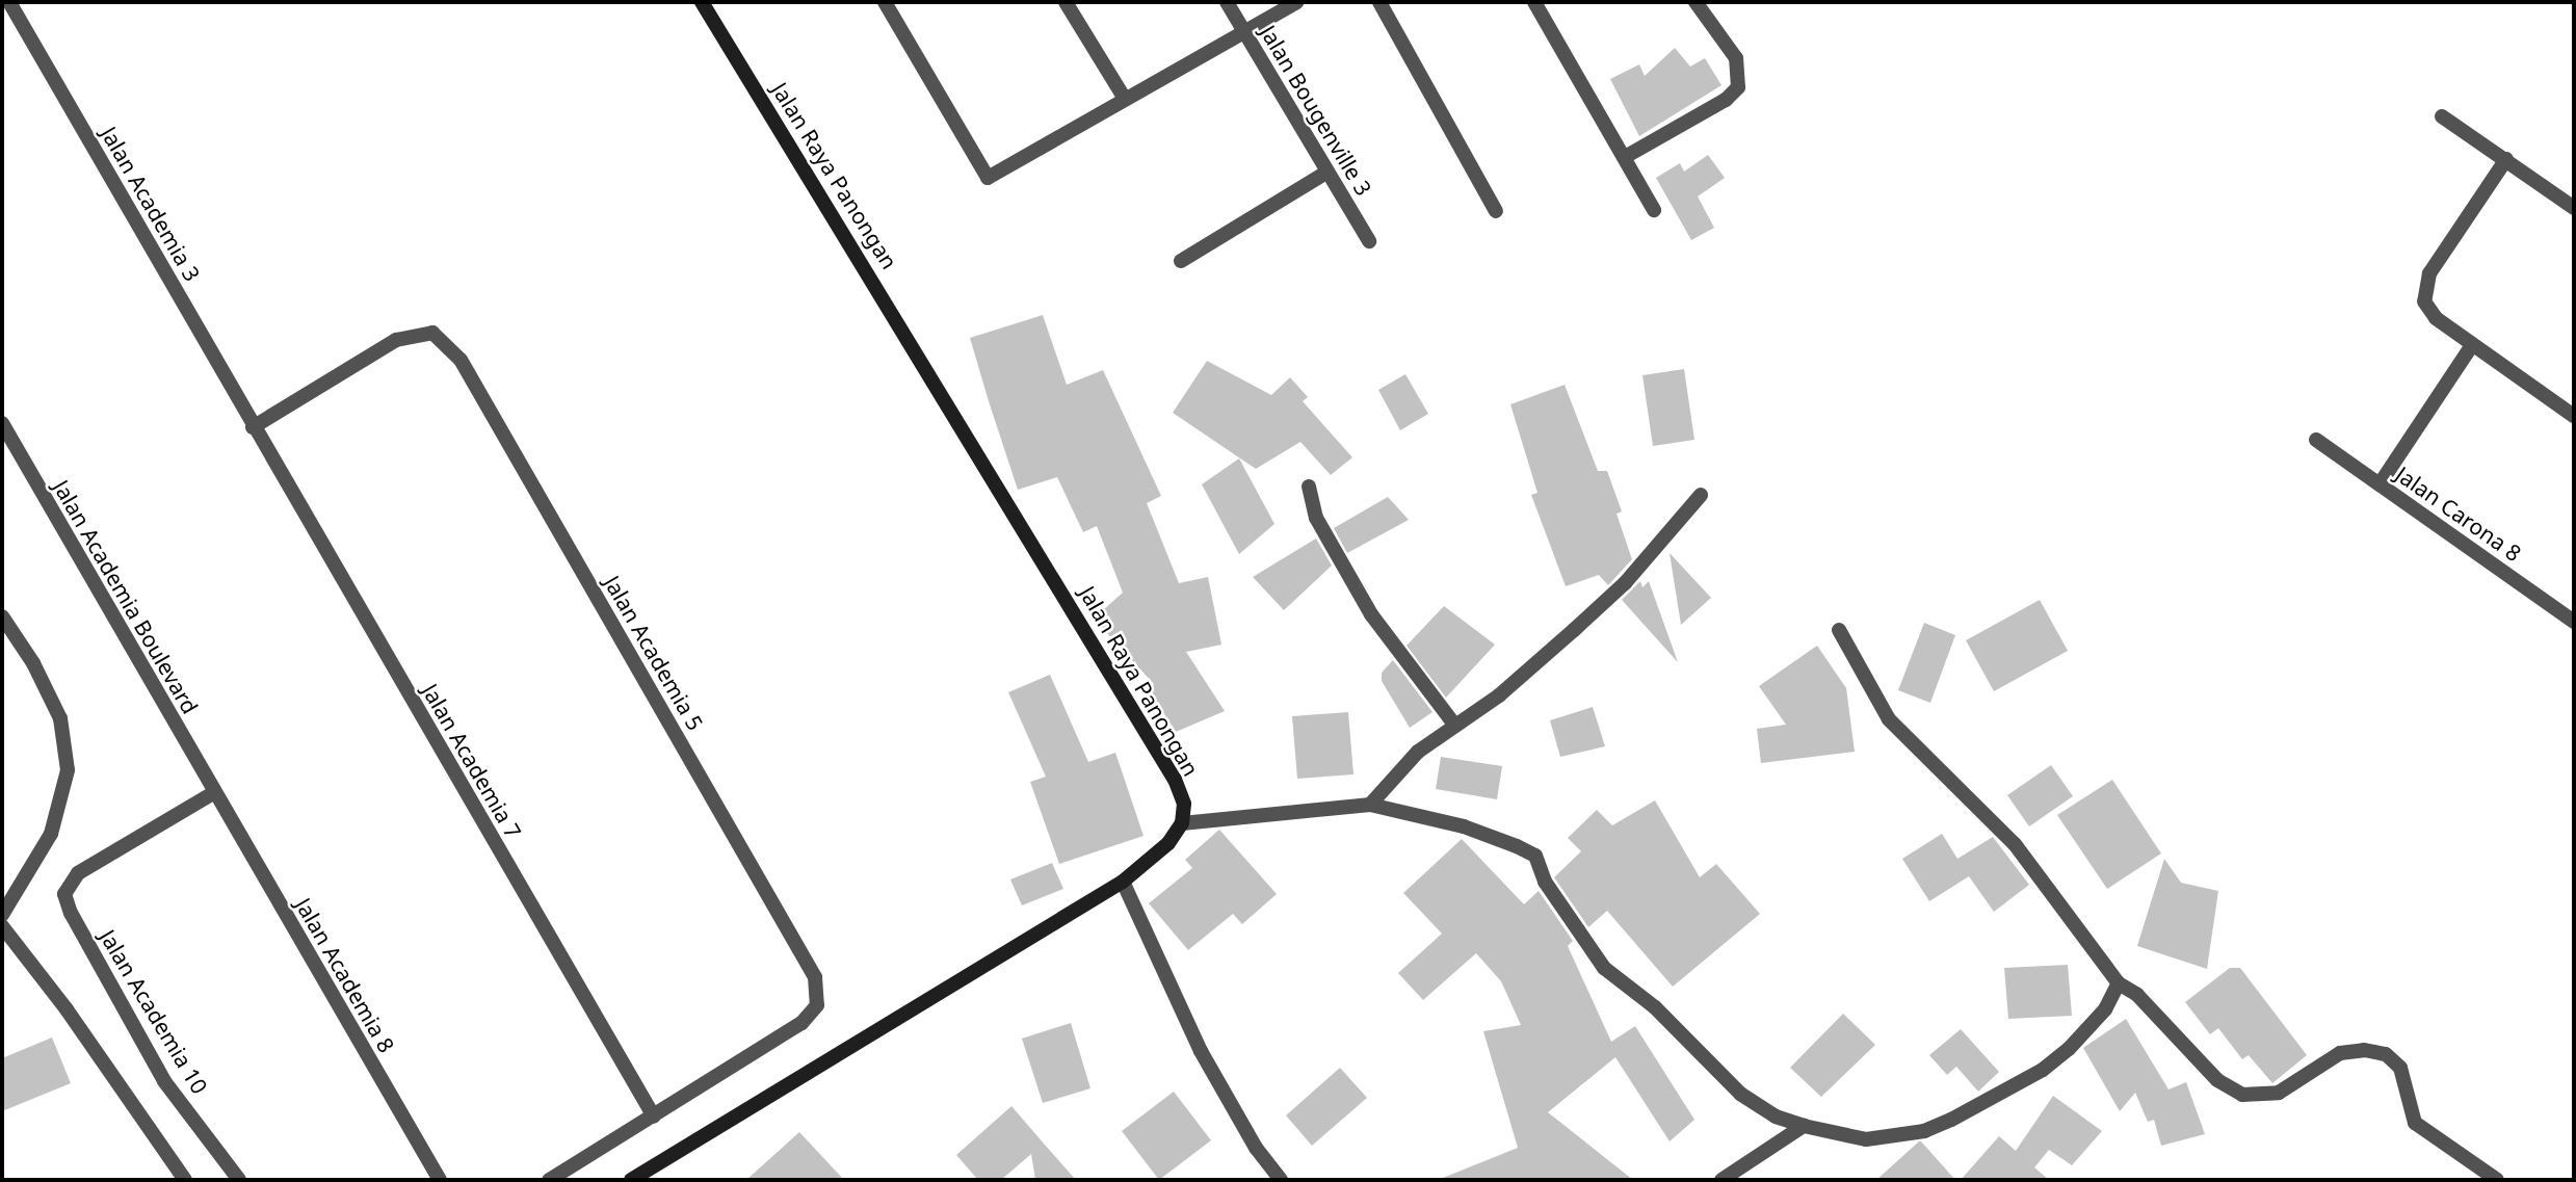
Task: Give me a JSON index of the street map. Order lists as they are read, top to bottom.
{
  "streets": {
    "street": [
      "Jalan Bougenville 3",
      "Jalan Raya Panongan",
      "Jalan Academia 3",
      "Jalan Carona 8",
      "Jalan Academia Boulevard",
      "Jalan Academia 5",
      "Jalan Academia 7",
      "Jalan Academia 8",
      "Jalan Academia 10"
    ]
  },
  "crossings": [
    ["Jalan Academia 3", "Jalan Academia 5"],
    ["Jalan Academia 3", "Jalan Academia 7"],
    ["Jalan Academia Boulevard", "Jalan Academia 8"],
    ["Jalan Academia Boulevard", "Jalan Academia 10"],
    ["Jalan Academia 5", "Jalan Academia 7"],
    ["Jalan Academia 8", "Jalan Academia 10"]
  ]
}
